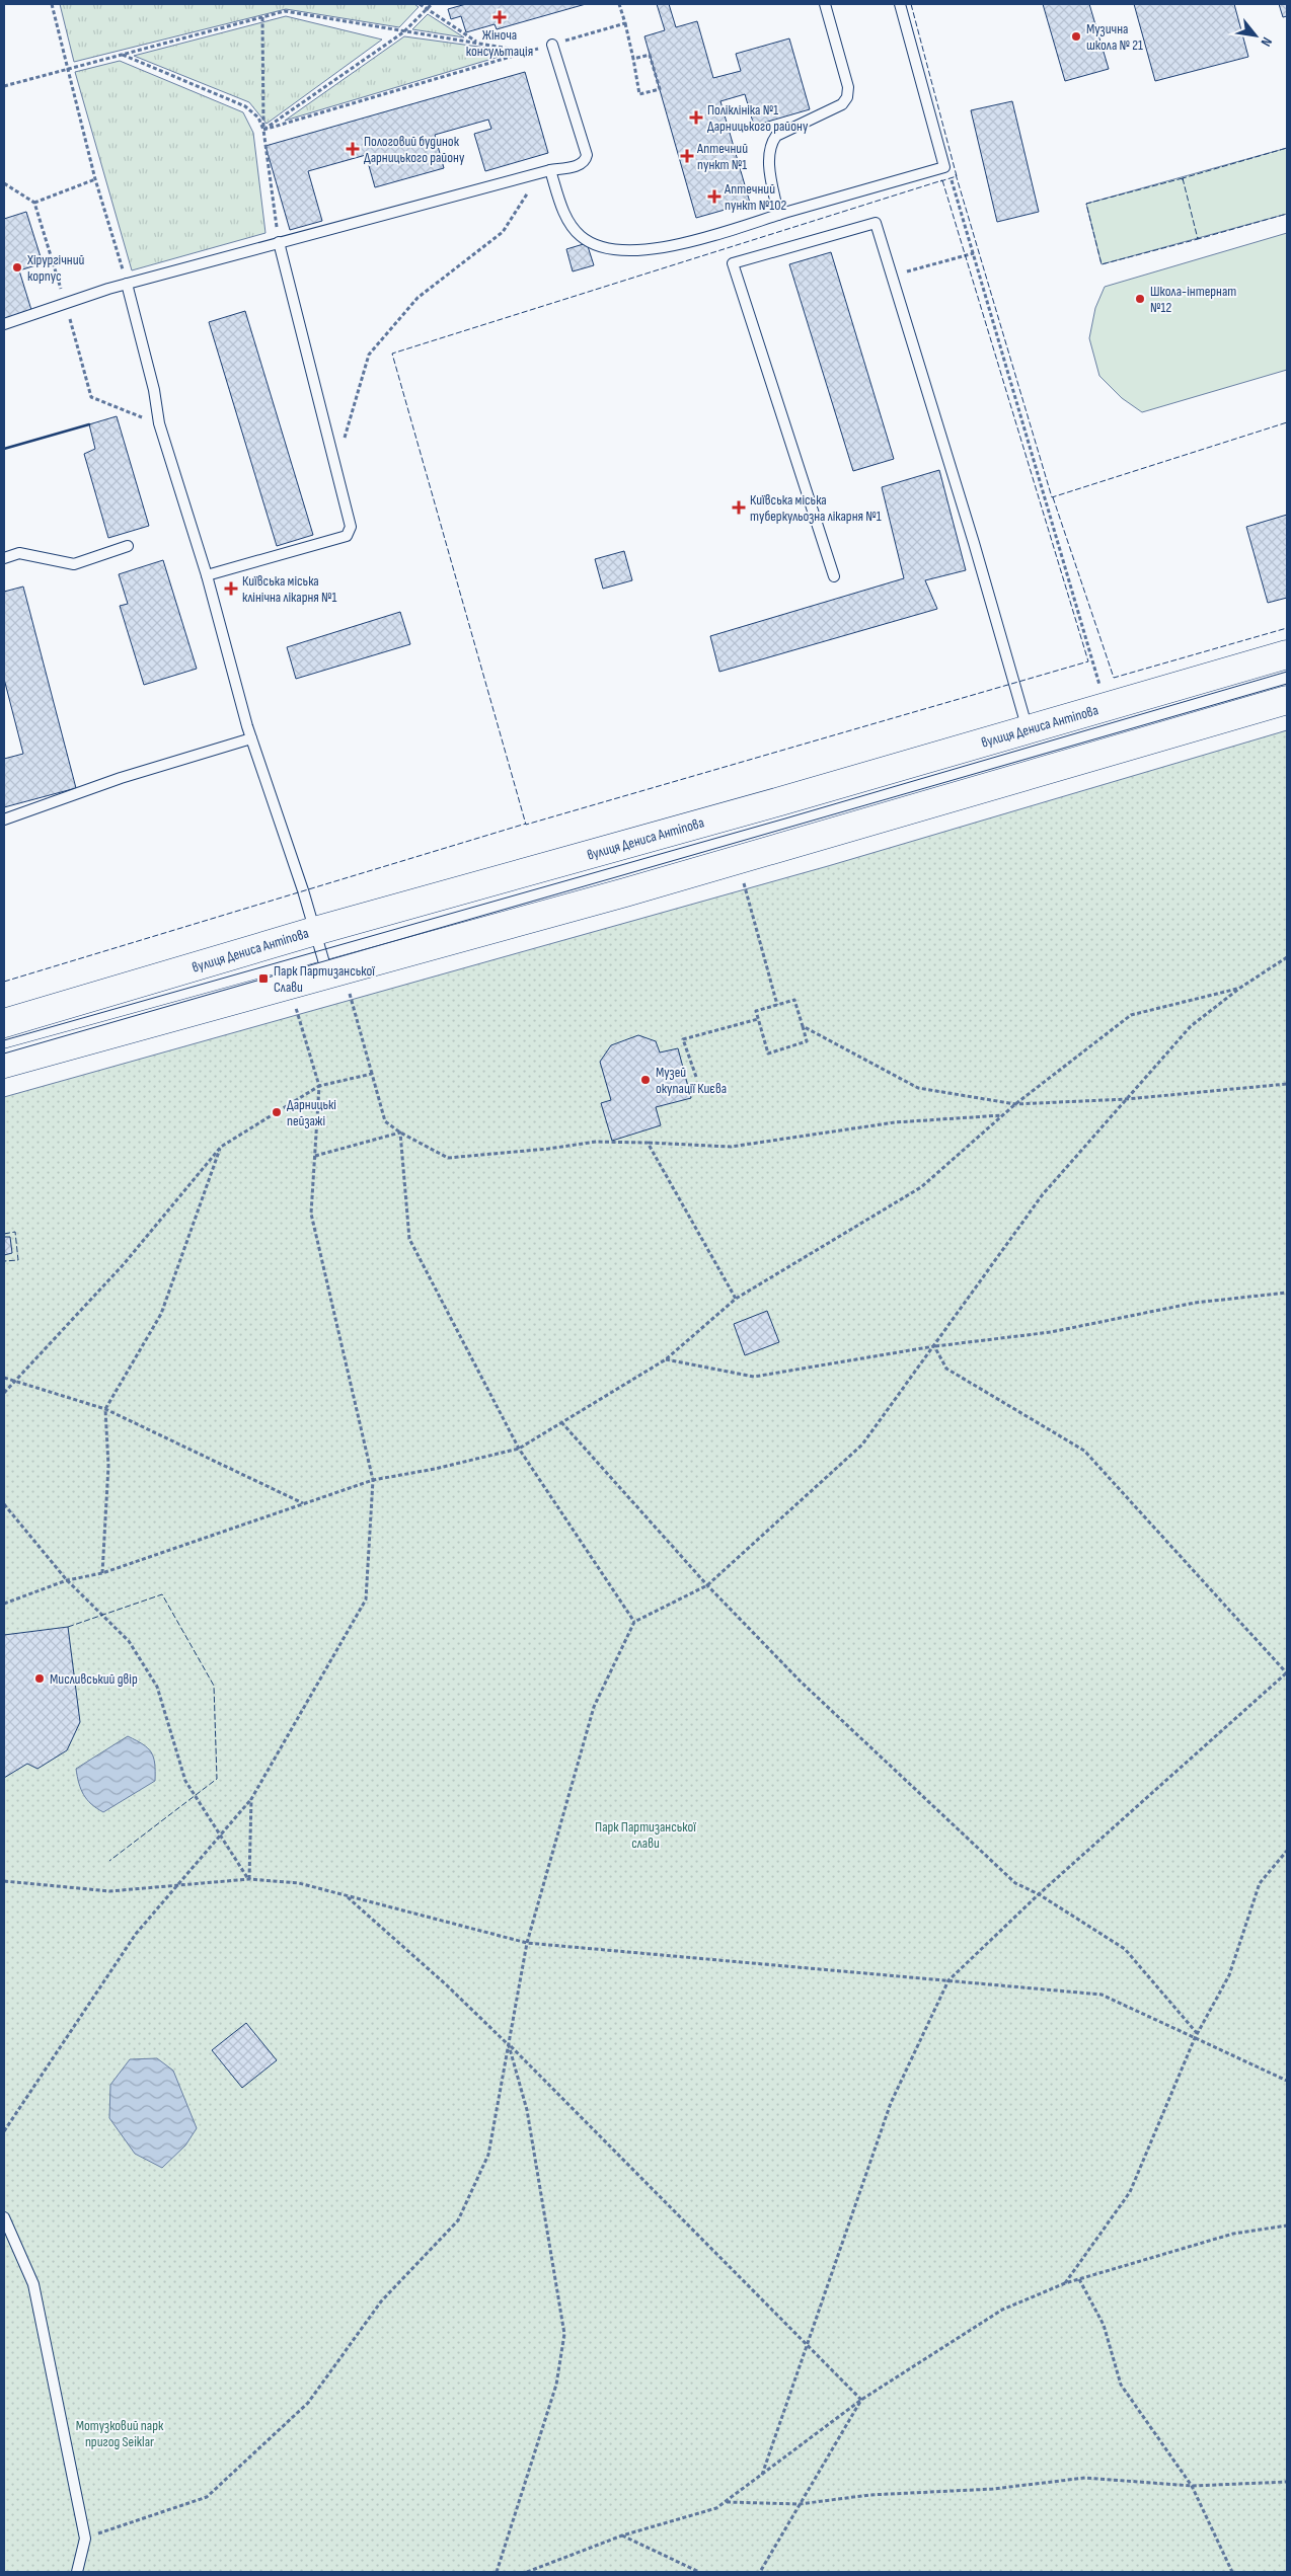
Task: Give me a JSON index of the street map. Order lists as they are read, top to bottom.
{
  "streets": {
    "street": ["вулиця Дениса Антіпова"]
  },
  "parks": ["Парк Партизанської слави", "Мотузковий парк пригод Seiklar"],
  "places": {
    "health": [
      "Жіноча консультація",
      "Поліклініка №1 Дарницького району",
      "Пологовий будинок Дарницького району",
      "Аптечний пункт №1",
      "Аптечний пункт №102",
      "Київська міська туберкульозна лікарня №1",
      "Київська міська клінічна лікарня №1"
    ],
    "other": [
      "Музична школа № 21",
      "Хірургічний корпус",
      "Школа-інтернат №12",
      "Музей окупації Києва",
      "Дарницькі пейзажі",
      "Мисливський двір"
    ],
    "transit": ["Парк Партизанської Слави"]
  },
  "north": "bottom right"
}
